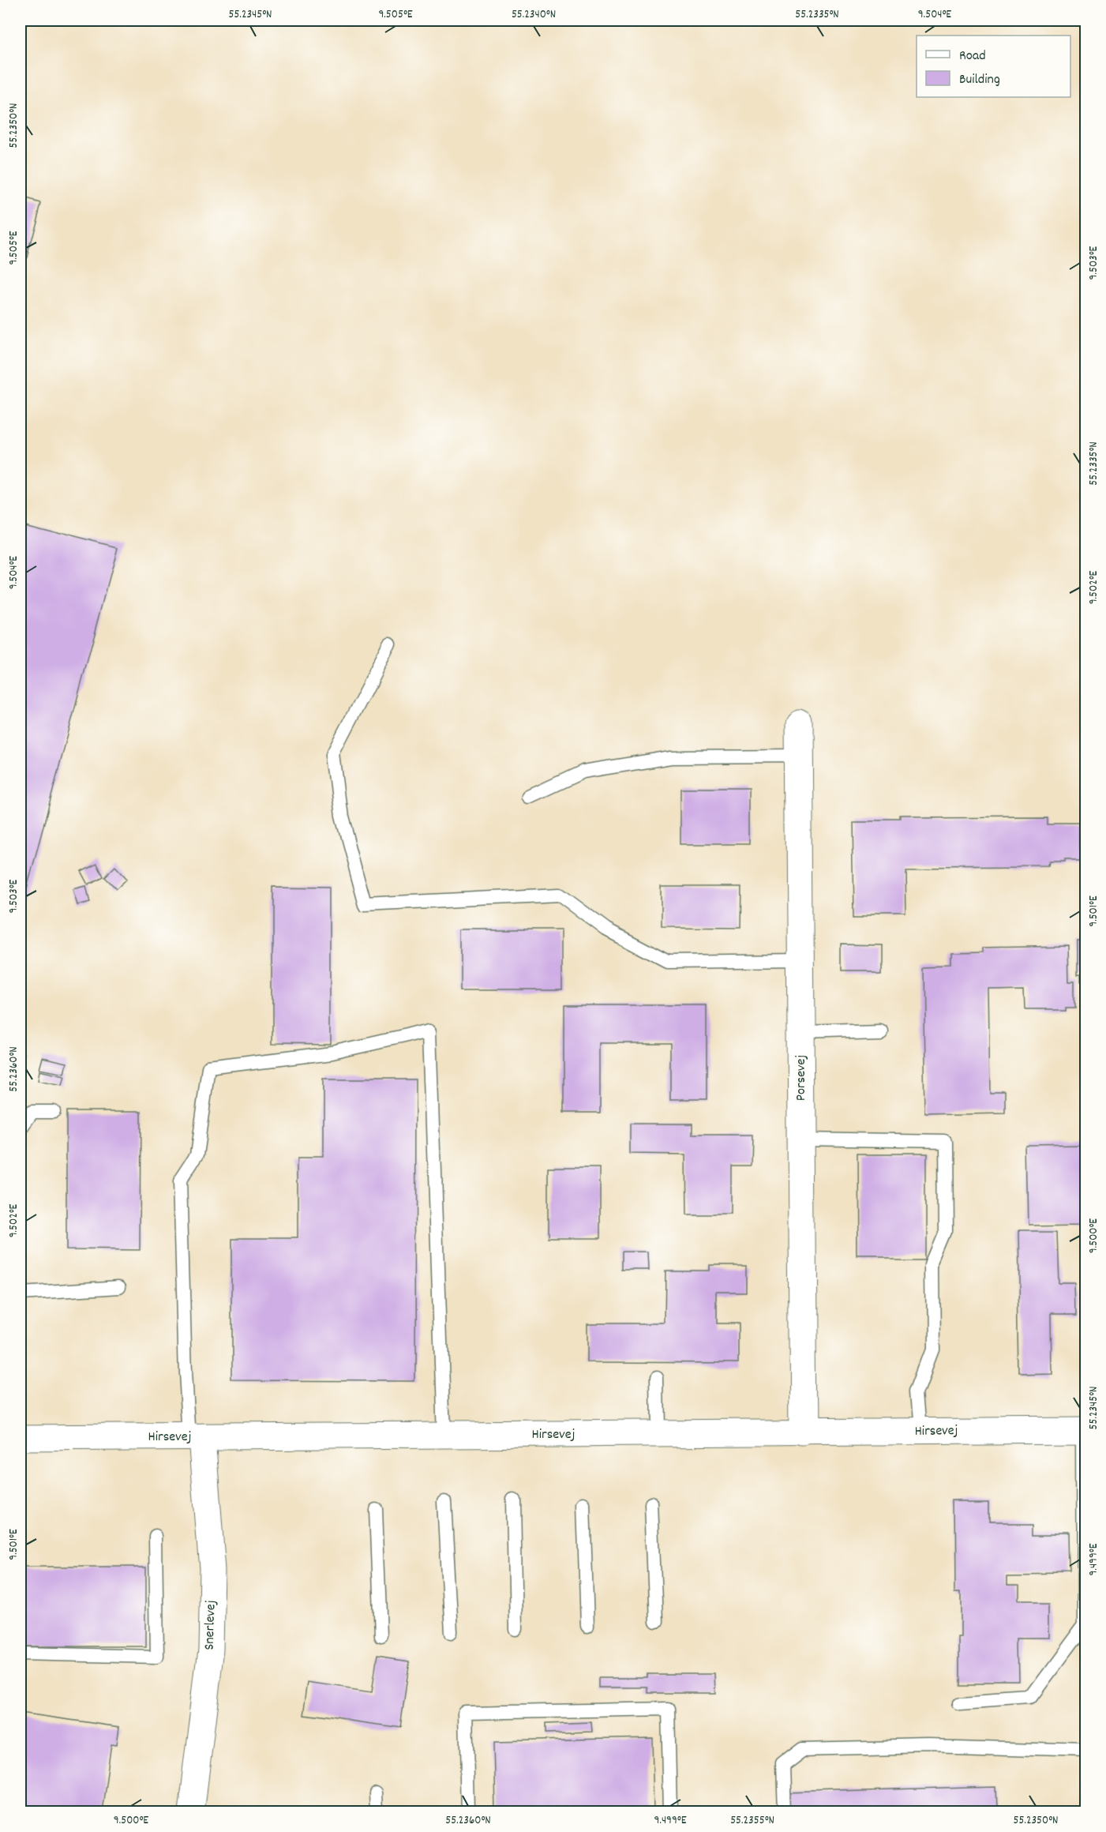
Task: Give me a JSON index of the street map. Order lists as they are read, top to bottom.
{
  "streets": {
    "street": ["Porsevej", "Hirsevej", "Snerlevej"]
  },
  "crossings": [
    ["Porsevej", "Hirsevej"],
    ["Hirsevej", "Snerlevej"]
  ],
  "legend": ["Road", "Building"],
  "coordinates": [
    "55.2345°N",
    "9.505°E",
    "55.2340°N",
    "55.2335°N",
    "9.504°E",
    "55.2350°N",
    "9.503°E",
    "9.502°E",
    "9.501°E",
    "55.2360°N",
    "9.500°E",
    "9.499°E",
    "55.2355°N"
  ]
}
